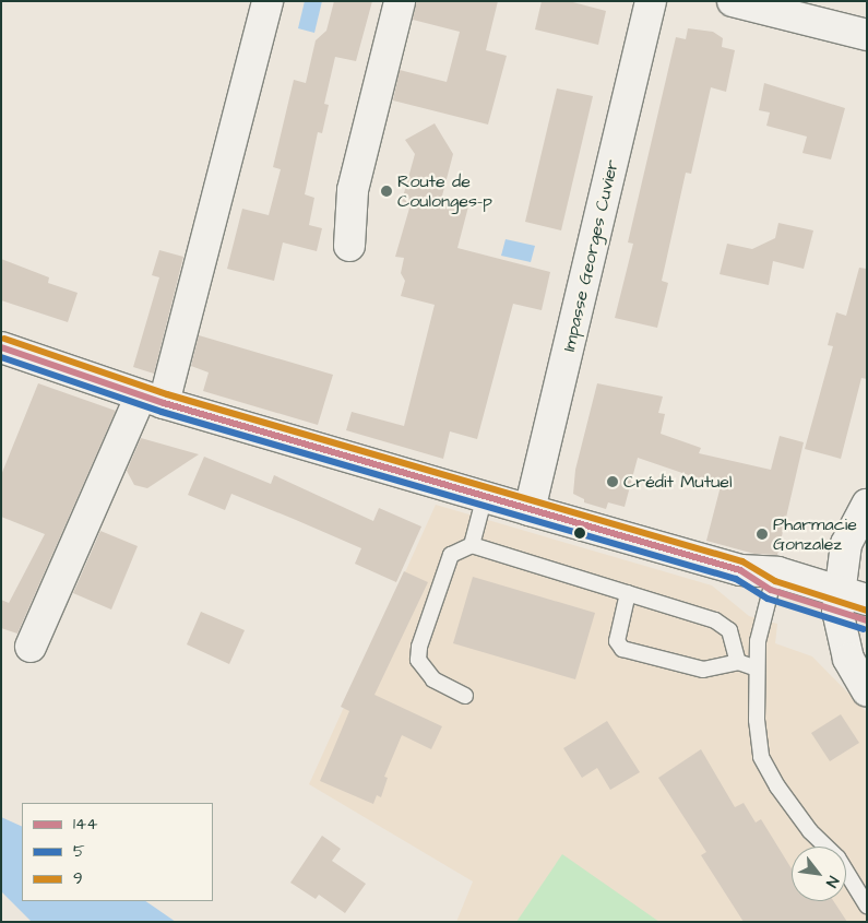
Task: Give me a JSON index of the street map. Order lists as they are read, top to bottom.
{
  "streets": {
    "street": ["Impasse Georges Cuvier"]
  },
  "places": ["Route de Coulonges-p", "Crédit Mutuel", "Pharmacie Gonzalez"],
  "lines": ["transit line 9", "transit line 144", "transit line 5"],
  "legend": ["144", "5", "9"],
  "north": "bottom right"
}
